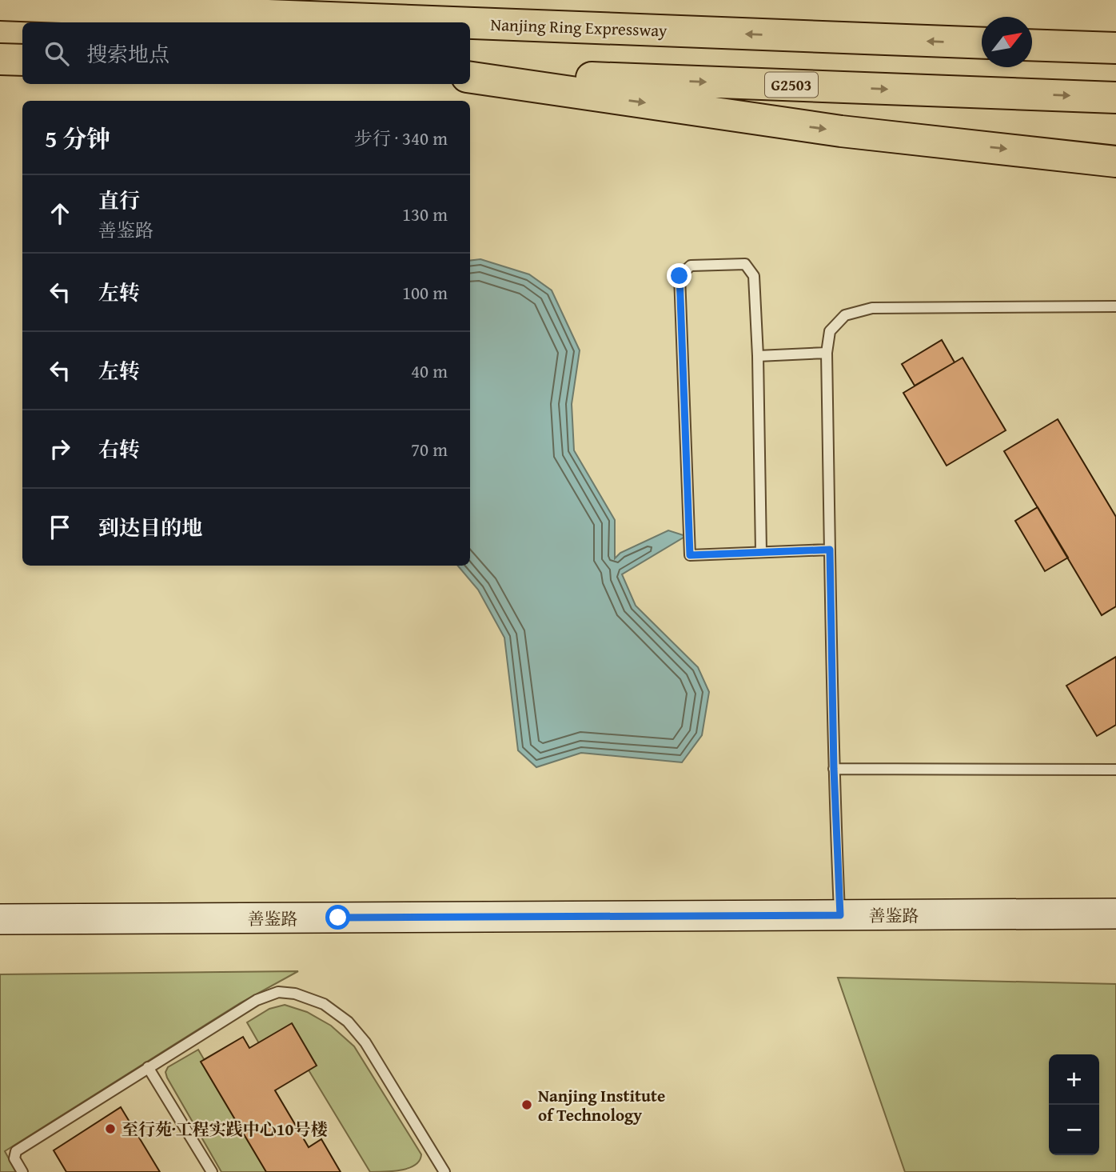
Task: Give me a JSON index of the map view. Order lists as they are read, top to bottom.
{
  "streets": {
    "highway": ["Nanjing Ring Expressway", "G2503"],
    "street": ["善鉴路"]
  },
  "places": ["Nanjing Institute of Technology", "至行苑·工程实践中心10号楼"],
  "north": "top right",
  "page": {
    "search": "搜索地点",
    "heading": ["5 分钟", "步行 · 340 m"],
    "list": [
      ["直行", "善鉴路", "130 m"],
      ["左转", "100 m"],
      ["左转", "40 m"],
      ["右转", "70 m"],
      "到达目的地"
    ],
    "map_buttons": ["+", "−"]
  }
}
